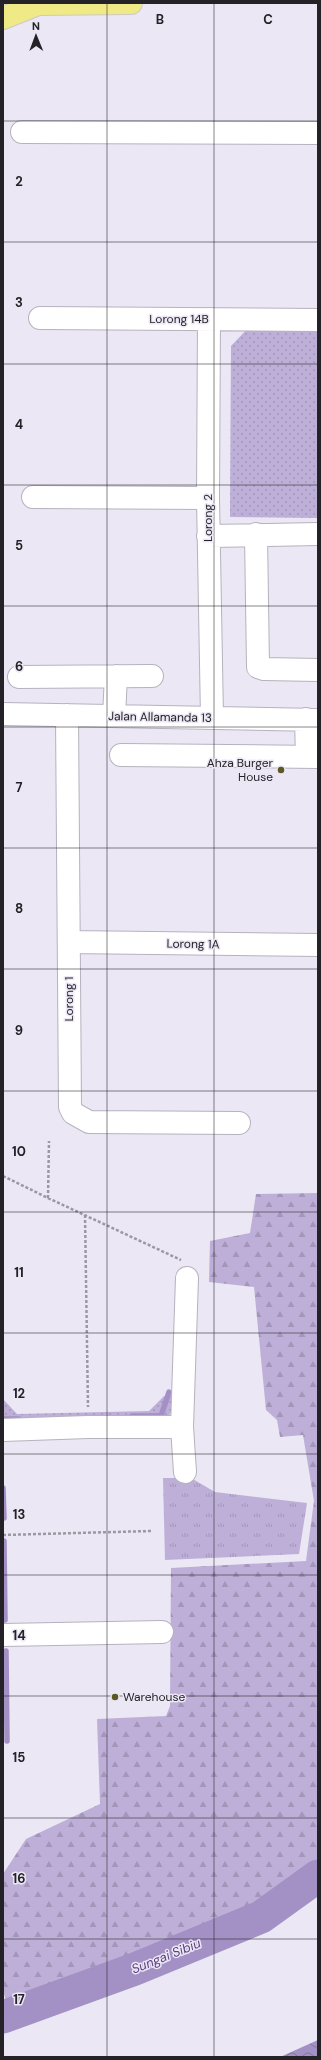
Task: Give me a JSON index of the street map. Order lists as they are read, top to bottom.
{
  "streets": {
    "street": [
      "Lorong 14B",
      "Lorong 2",
      "Jalan Allamanda 13",
      "Lorong 1A",
      "Lorong 1"
    ]
  },
  "crossings": [
    ["Lorong 14B", "Lorong 2"],
    ["Lorong 2", "Jalan Allamanda 13"],
    ["Jalan Allamanda 13", "Lorong 1"],
    ["Lorong 1A", "Lorong 1"]
  ],
  "water": ["Sungai Sibiu"],
  "places": ["Ahza Burger House", "Warehouse"],
  "north": "top",
  "grid": {
    "columns": ["B", "C"],
    "rows": [
      "2",
      "3",
      "4",
      "5",
      "6",
      "7",
      "8",
      "9",
      "10",
      "11",
      "12",
      "13",
      "14",
      "15",
      "16",
      "17"
    ]
  }
}
